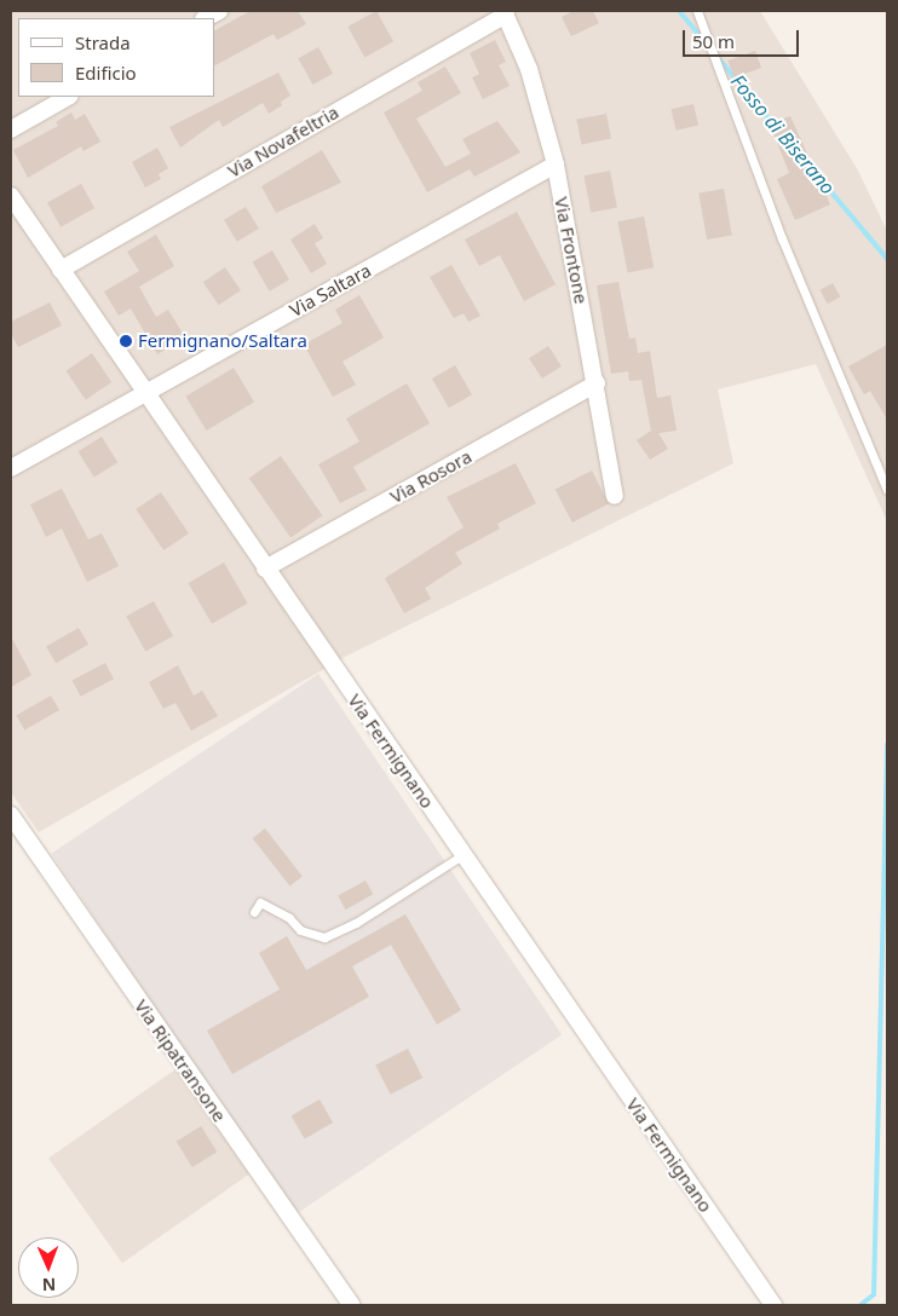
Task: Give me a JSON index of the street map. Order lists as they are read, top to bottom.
{
  "streets": {
    "street": [
      "Via Novafeltria",
      "Via Frontone",
      "Via Saltara",
      "Via Rosora",
      "Via Fermignano",
      "Via Ripatransone"
    ]
  },
  "crossings": [
    ["Via Novafeltria", "Via Frontone"],
    ["Via Novafeltria", "Via Fermignano"],
    ["Via Frontone", "Via Saltara"],
    ["Via Frontone", "Via Rosora"],
    ["Via Saltara", "Via Fermignano"],
    ["Via Rosora", "Via Fermignano"]
  ],
  "water": ["Fosso di Biserano"],
  "places": ["Fermignano/Saltara"],
  "legend": ["Strada", "Edificio"],
  "scale_bar": "50 m",
  "north": "bottom"
}
